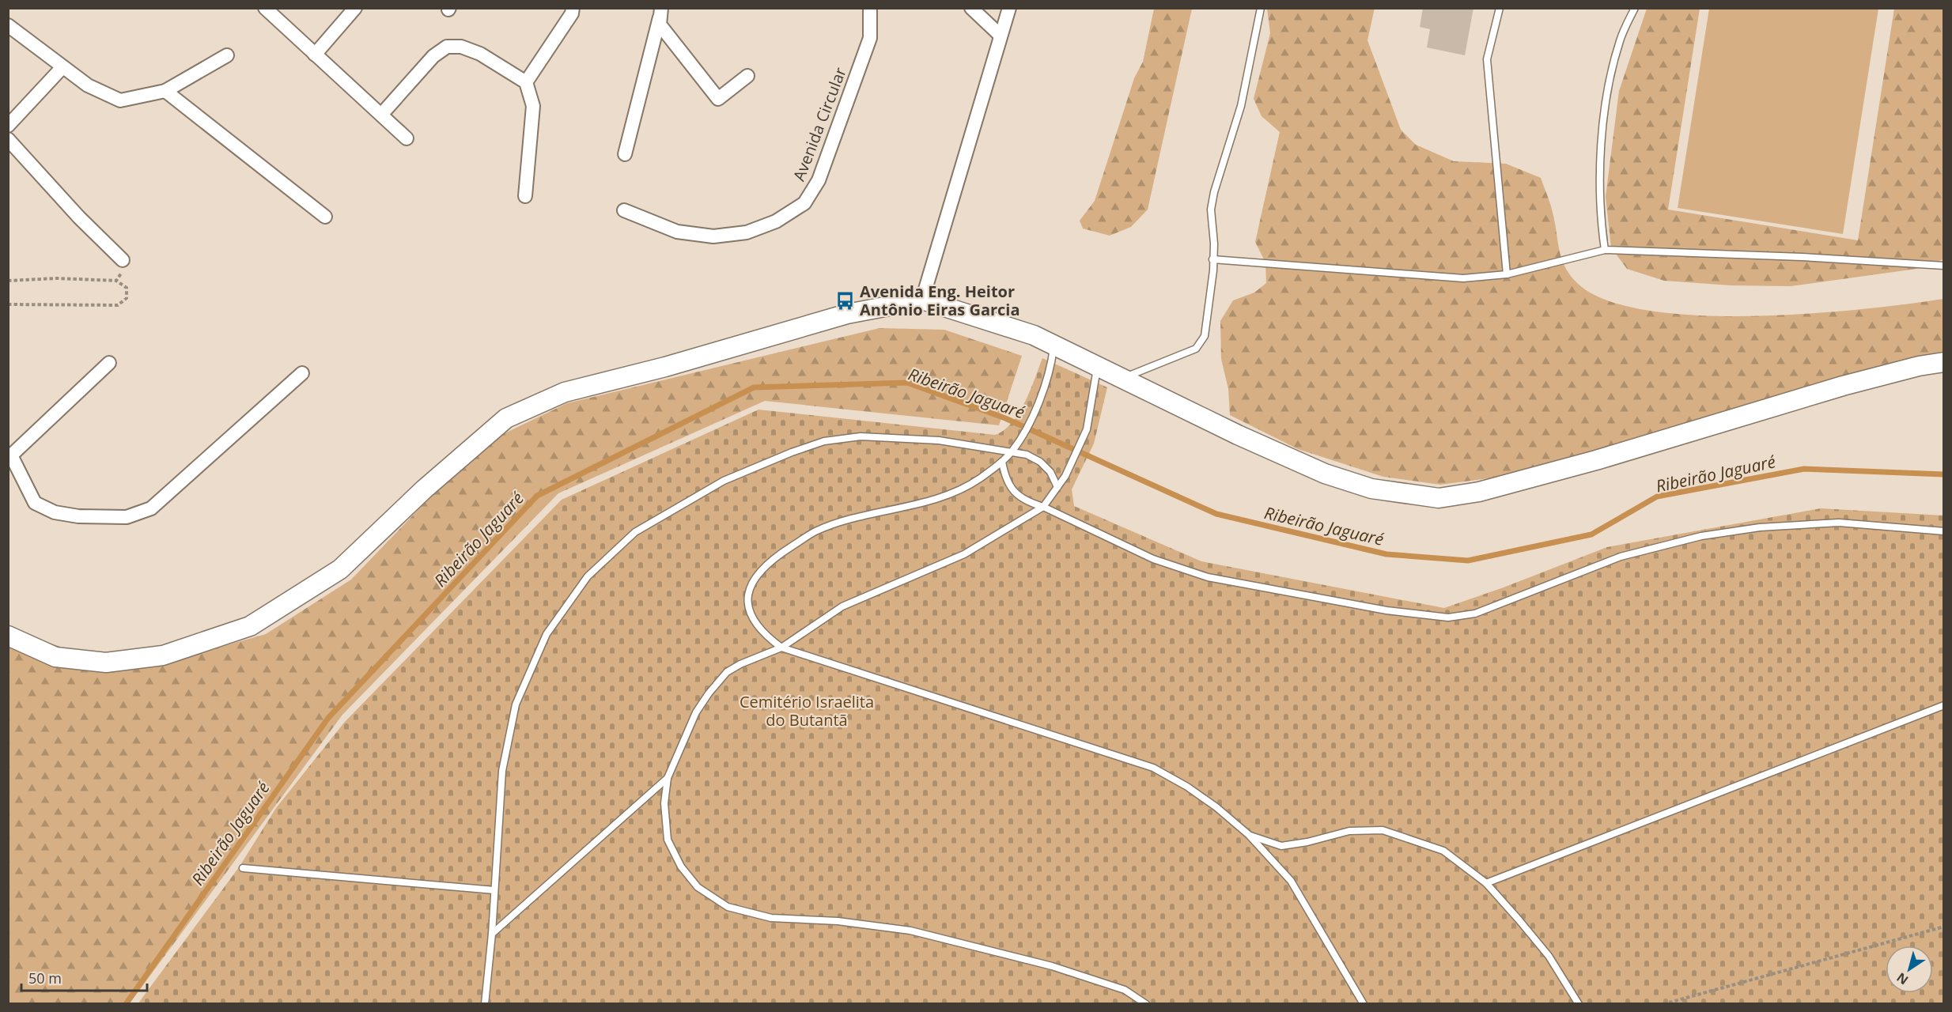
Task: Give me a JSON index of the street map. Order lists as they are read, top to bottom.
{
  "streets": {
    "street": ["Avenida Circular"]
  },
  "water": ["Ribeirão Jaguaré"],
  "parks": ["Cemitério Israelita do Butantã"],
  "places": {
    "bus stop": ["Avenida Eng. Heitor Antônio Eiras Garcia"]
  },
  "scale_bar": "50 m",
  "north": "bottom left"
}
